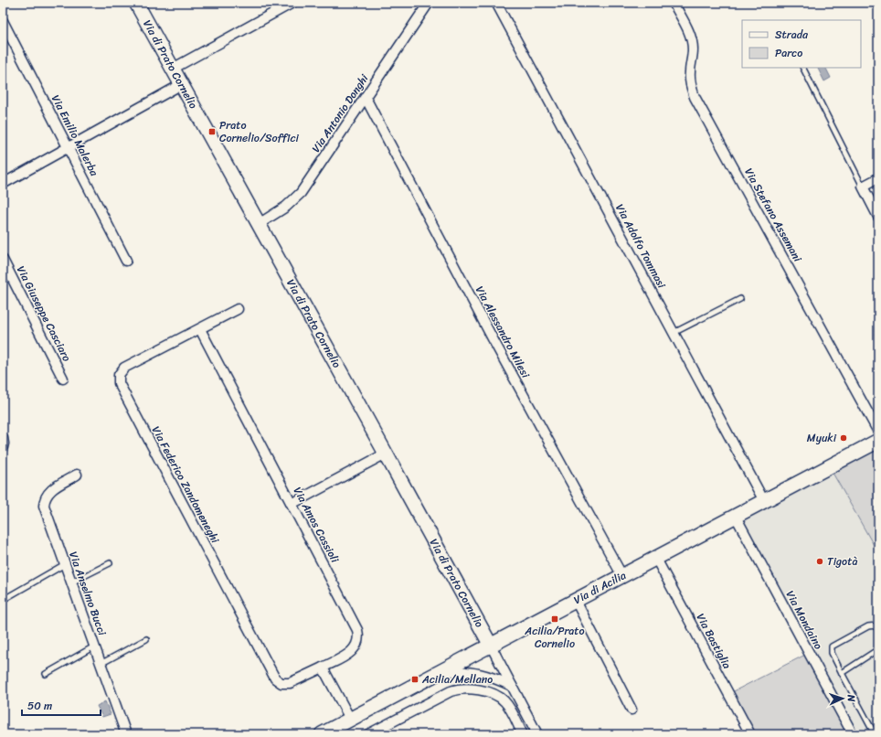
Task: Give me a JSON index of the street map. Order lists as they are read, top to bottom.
{
  "streets": {
    "street": [
      "Via di Prato Cornelio",
      "Via Antonio Donghi",
      "Via Emilio Malerba",
      "Via Stefano Assemani",
      "Via Adolfo Tommasi",
      "Via Giuseppe Casciaro",
      "Via Alessandro Milesi",
      "Via Federico Zandomeneghi",
      "Via Amos Cassioli",
      "Via di Acilia",
      "Via Anselmo Bucci",
      "Via Mondaino",
      "Via Bastiglia"
    ]
  },
  "crossings": [
    ["Via di Prato Cornelio", "Via Antonio Donghi"],
    ["Via di Prato Cornelio", "Via di Acilia"],
    ["Via Antonio Donghi", "Via Alessandro Milesi"],
    ["Via Adolfo Tommasi", "Via di Acilia"],
    ["Via Alessandro Milesi", "Via di Acilia"],
    ["Via Federico Zandomeneghi", "Via Amos Cassioli"],
    ["Via di Acilia", "Via Mondaino"],
    ["Via di Acilia", "Via Bastiglia"]
  ],
  "places": {
    "transit": ["Prato Cornelio/Soffici", "Acilia/Prato Cornelio", "Acilia/Mellano"],
    "other": ["Myuki", "Tigotà"]
  },
  "legend": ["Strada", "Parco"],
  "scale_bar": "50 m",
  "north": "right"
}
